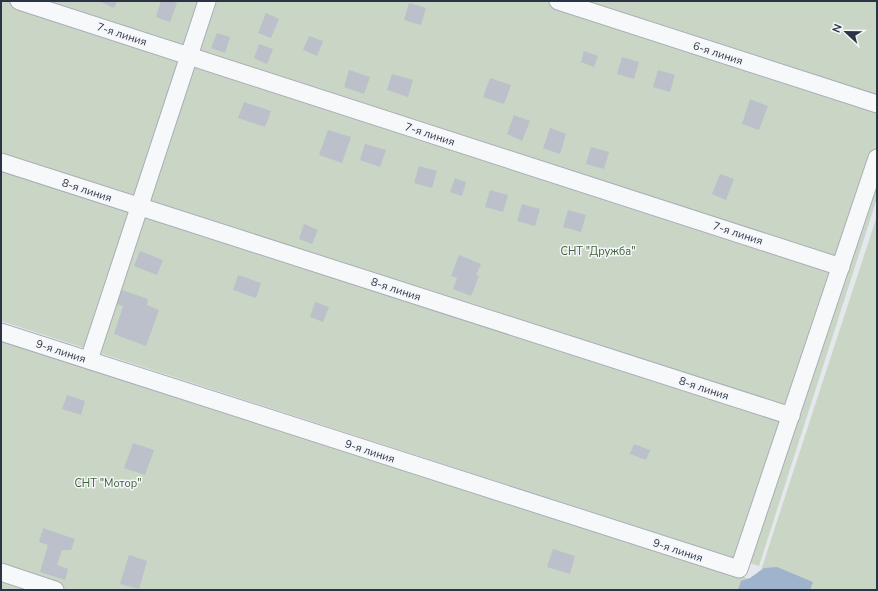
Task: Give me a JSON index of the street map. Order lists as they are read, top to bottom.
{
  "streets": {
    "street": [
      "7-я линия",
      "6-я линия",
      "8-я линия",
      "9-я линия"
    ]
  },
  "crossings": [
    ["8-я линия", "9-я линия"]
  ],
  "parks": ["СНТ \"Дружба\"", "СНТ \"Мотор\""],
  "north": "left"
}
